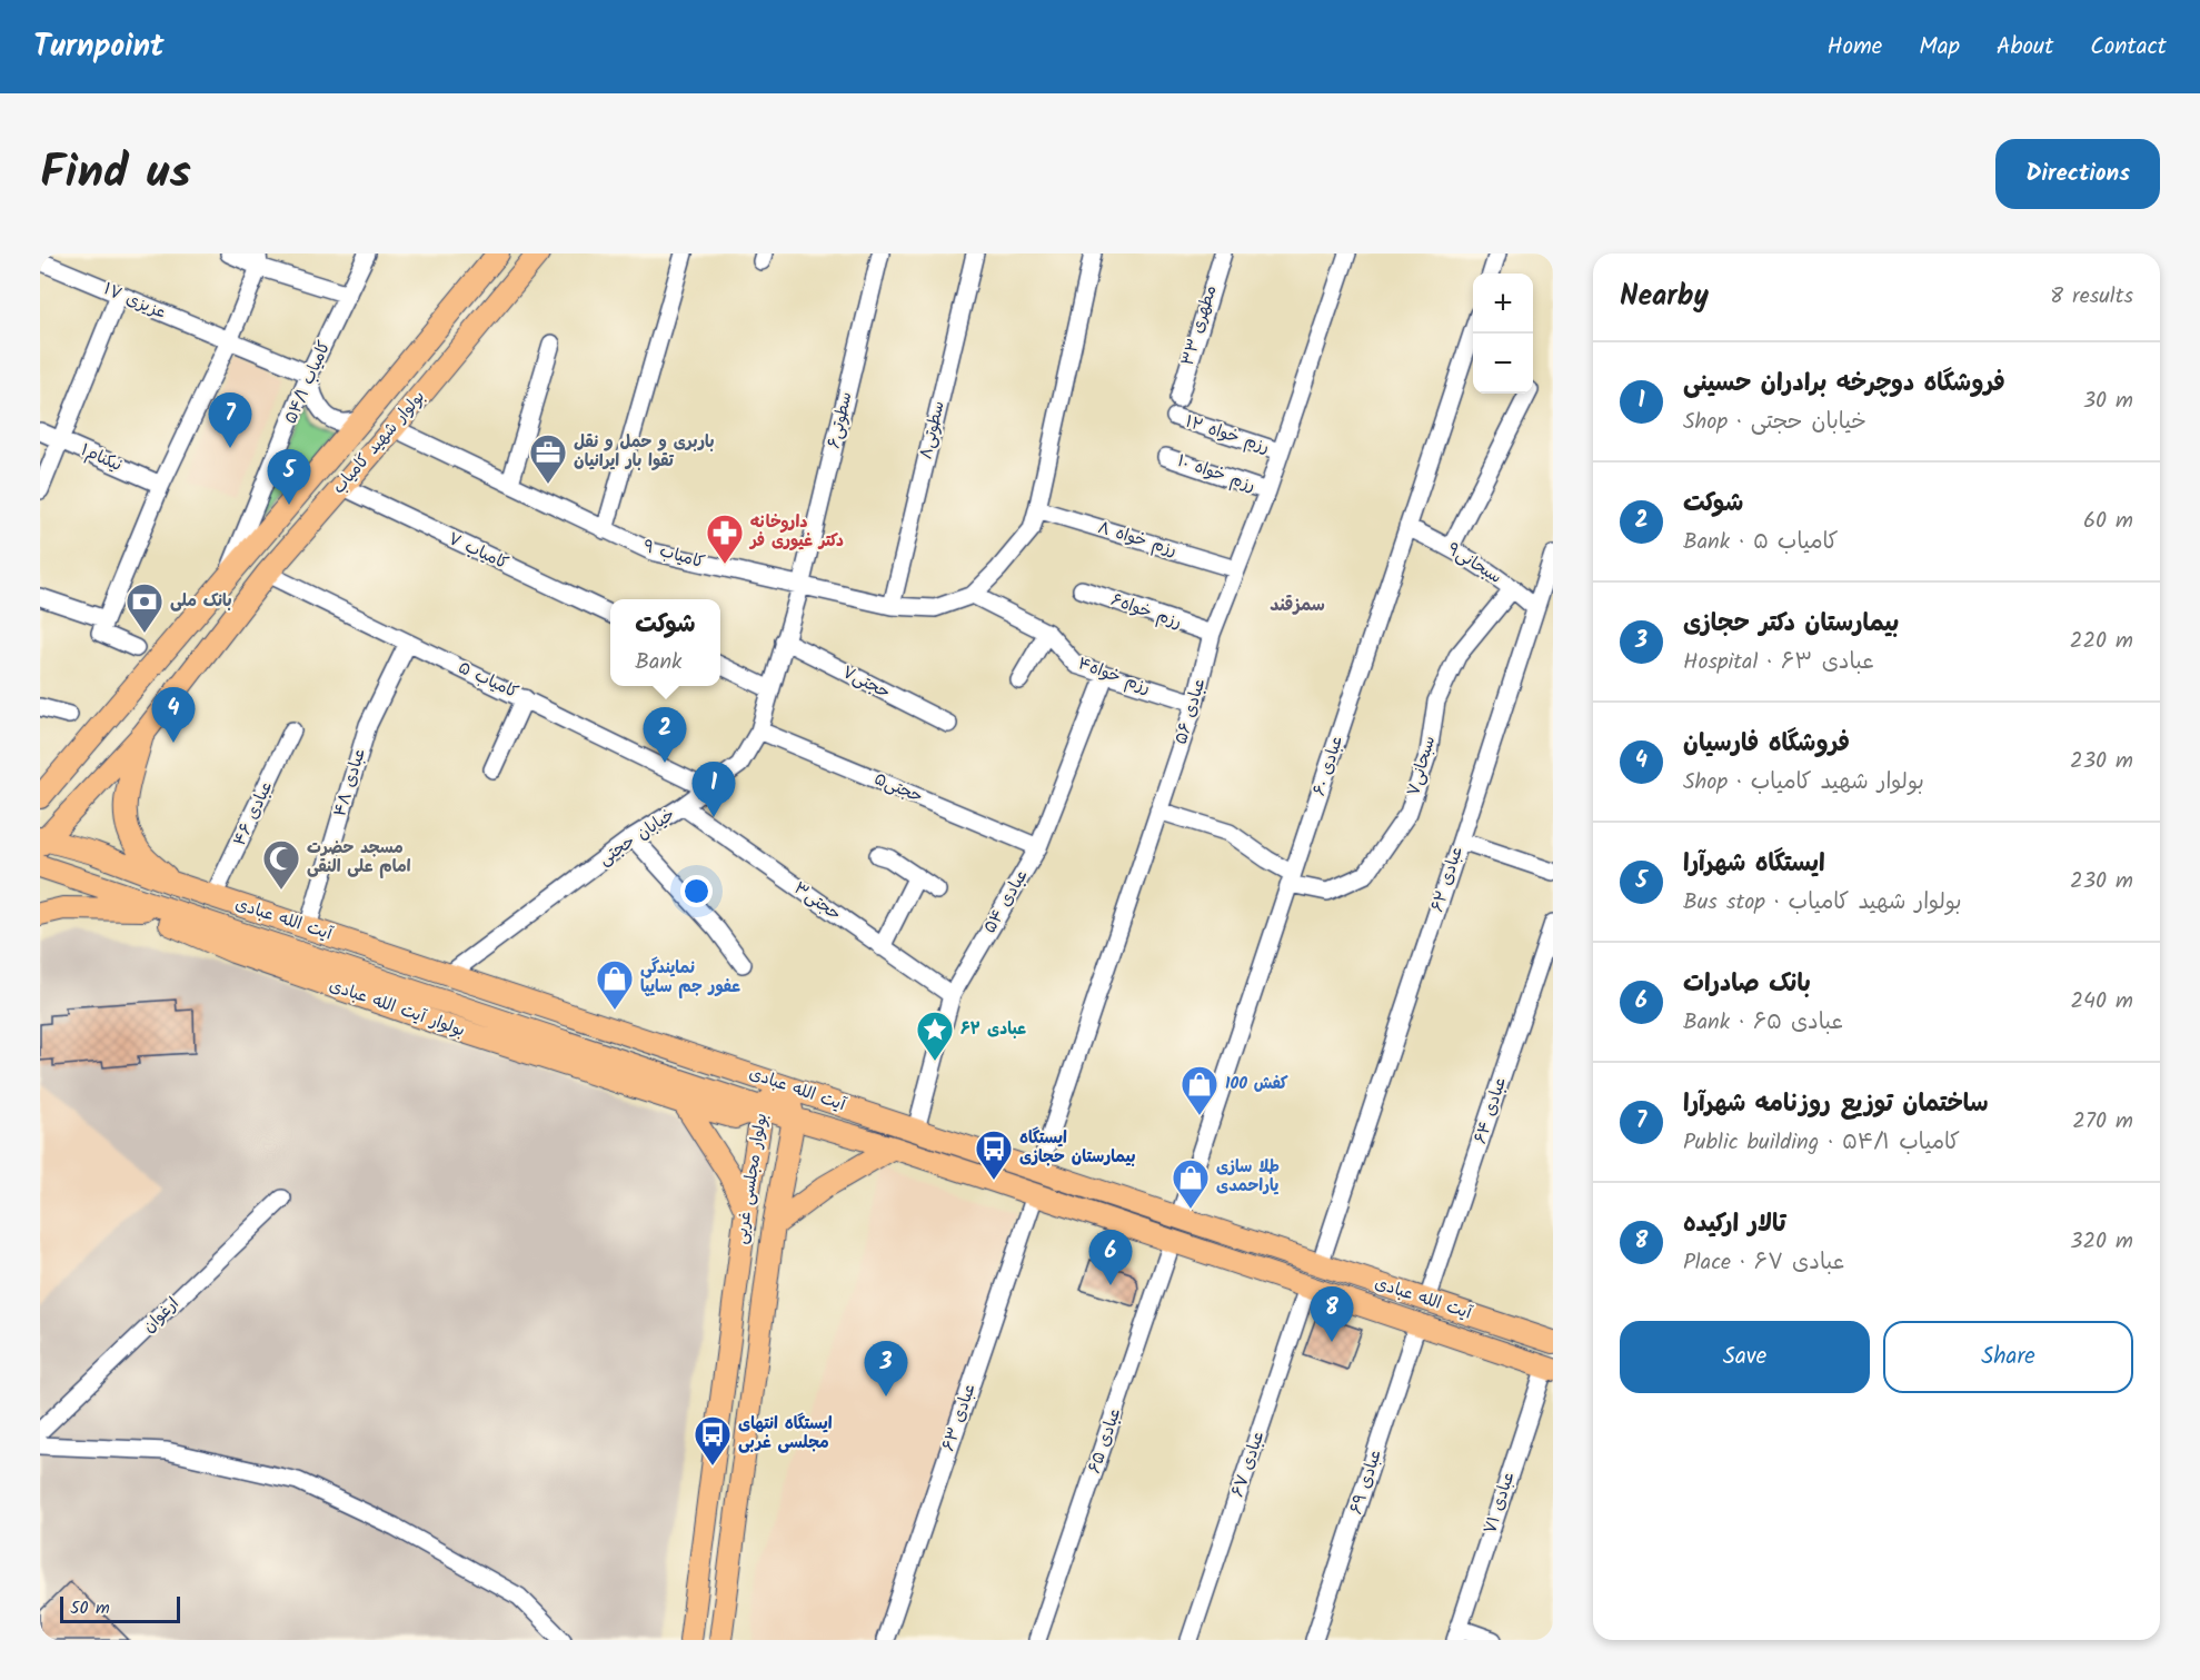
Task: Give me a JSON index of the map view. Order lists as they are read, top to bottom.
{
  "streets": {
    "main road": [
      "بولوار شهید کامیاب",
      "آیت الله عبادی",
      "بولوار آیت الله عبادی",
      "بولوار مجلسی غربی"
    ],
    "street": [
      "عزیزی ۱۷",
      "مطهری ۳۳",
      "کامیاب ۵۴/۱",
      "سطوتی۶",
      "سطوتی۸",
      "رزم خواه ۱۲",
      "نیکنام۱",
      "رزم خواه ۱۰",
      "رزم خواه ۸",
      "کامیاب ۷",
      "کامیاب ۹",
      "سبحانی۹",
      "رزم خواه۶",
      "رزم خواه۴",
      "کامیاب ۵",
      "حجتی۷",
      "عبادی ۵۶",
      "عبادی ۶۰",
      "سبحانی۷",
      "عبادی ۴۸",
      "حجتی۵",
      "عبادی ۴۶",
      "خیابان حجتی",
      "عبادی ۶۲",
      "حجتی۳",
      "عبادی ۵۴",
      "عبادی ۶۴",
      "ارغوان",
      "عبادی ۶۳",
      "عبادی ۶۵",
      "عبادی ۶۷",
      "عبادی ۶۹",
      "عبادی ۷۱"
    ]
  },
  "crossings": [
    ["عزیزی ۱۷", "کامیاب ۵۴/۱"],
    ["کامیاب ۵۴/۱", "بولوار شهید کامیاب"],
    ["سطوتی۶", "کامیاب ۹"],
    ["سطوتی۶", "خیابان حجتی"],
    ["سطوتی۸", "کامیاب ۹"],
    ["رزم خواه ۱۲", "عبادی ۵۶"],
    ["بولوار شهید کامیاب", "کامیاب ۷"],
    ["بولوار شهید کامیاب", "کامیاب ۹"],
    ["بولوار شهید کامیاب", "کامیاب ۵"],
    ["بولوار شهید کامیاب", "آیت الله عبادی"],
    ["رزم خواه ۱۰", "عبادی ۵۶"],
    ["رزم خواه ۸", "عبادی ۵۶"],
    ["کامیاب ۹", "رزم خواه۴"],
    ["کامیاب ۹", "خیابان حجتی"],
    ["سبحانی۹", "عبادی ۶۰"],
    ["سبحانی۹", "سبحانی۷"],
    ["سبحانی۹", "عبادی ۶۲"],
    ["رزم خواه۶", "عبادی ۵۶"],
    ["رزم خواه۴", "عبادی ۵۶"],
    ["رزم خواه۴", "عبادی ۵۴"],
    ["کامیاب ۵", "عبادی ۴۸"],
    ["کامیاب ۵", "خیابان حجتی"],
    ["حجتی۷", "خیابان حجتی"],
    ["عبادی ۵۶", "سبحانی۷"],
    ["عبادی ۵۶", "آیت الله عبادی"],
    ["عبادی ۶۰", "سبحانی۷"],
    ["عبادی ۶۰", "آیت الله عبادی"],
    ["عبادی ۴۸", "آیت الله عبادی"],
    ["حجتی۵", "خیابان حجتی"],
    ["حجتی۵", "عبادی ۵۴"],
    ["عبادی ۴۶", "آیت الله عبادی"],
    ["خیابان حجتی", "حجتی۳"],
    ["خیابان حجتی", "آیت الله عبادی"],
    ["عبادی ۶۲", "آیت الله عبادی"],
    ["حجتی۳", "عبادی ۵۴"],
    ["عبادی ۵۴", "آیت الله عبادی"],
    ["آیت الله عبادی", "بولوار آیت الله عبادی"],
    ["آیت الله عبادی", "عبادی ۶۴"],
    ["آیت الله عبادی", "بولوار مجلسی غربی"],
    ["آیت الله عبادی", "عبادی ۶۳"],
    ["آیت الله عبادی", "عبادی ۶۵"],
    ["آیت الله عبادی", "عبادی ۶۷"],
    ["آیت الله عبادی", "عبادی ۶۹"],
    ["آیت الله عبادی", "عبادی ۷۱"],
    ["بولوار آیت الله عبادی", "بولوار مجلسی غربی"]
  ],
  "districts": ["سمزقند"],
  "places": {
    "office": ["باربری و حمل و نقل تقوا بار ایرانیان"],
    "pharmacy": ["داروخانه دکتر غیوری فر"],
    "bank": ["بانک ملی"],
    "mosque": ["مسجد حضرت امام علی النقی"],
    "shop": ["نمایندگی عفور جم سایپا", "کفش 100", "طلا سازی یاراحمدی"],
    "place": ["عبادی ۶۲"],
    "bus stop": ["ایستگاه بیمارستان حجازی", "ایستگاه انتهای مجلسی غربی"]
  },
  "scale_bar": "50 m",
  "page": {
    "header": "Turnpoint",
    "nav": [
      "Home",
      "Map",
      "About",
      "Contact"
    ],
    "title": "Find us",
    "buttons": [
      "Directions",
      ["Save", "Share"]
    ],
    "heading": ["Nearby", "8 results"],
    "map_buttons": ["+", "−"],
    "list": [
      {
        "mark": "1",
        "name": "فروشگاه دوچرخه برادران حسینی",
        "note": "Shop · خیابان حجتی",
        "value": "30 m"
      },
      {
        "mark": "2",
        "name": "شوكت",
        "note": "Bank · کامیاب ۵",
        "value": "60 m"
      },
      {
        "mark": "3",
        "name": "بیمارستان دکتر حجازی",
        "note": "Hospital · عبادی ۶۳",
        "value": "220 m"
      },
      {
        "mark": "4",
        "name": "فروشگاه فارسیان",
        "note": "Shop · بولوار شهید کامیاب",
        "value": "230 m"
      },
      {
        "mark": "5",
        "name": "ایستگاه شهرآرا",
        "note": "Bus stop · بولوار شهید کامیاب",
        "value": "230 m"
      },
      {
        "mark": "6",
        "name": "بانک صادرات",
        "note": "Bank · عبادی ۶۵",
        "value": "240 m"
      },
      {
        "mark": "7",
        "name": "ساختمان توزیع روزنامه شهرآرا",
        "note": "Public building · کامیاب ۵۴/۱",
        "value": "270 m"
      },
      {
        "mark": "8",
        "name": "تالار ارکیده",
        "note": "Place · عبادی ۶۷",
        "value": "320 m"
      }
    ],
    "pins": [
      "7",
      "5",
      "4",
      "2",
      "1",
      "6",
      "8",
      "3"
    ],
    "popup": ["شوكت", "Bank"],
    "scale": "50 m"
  }
}
